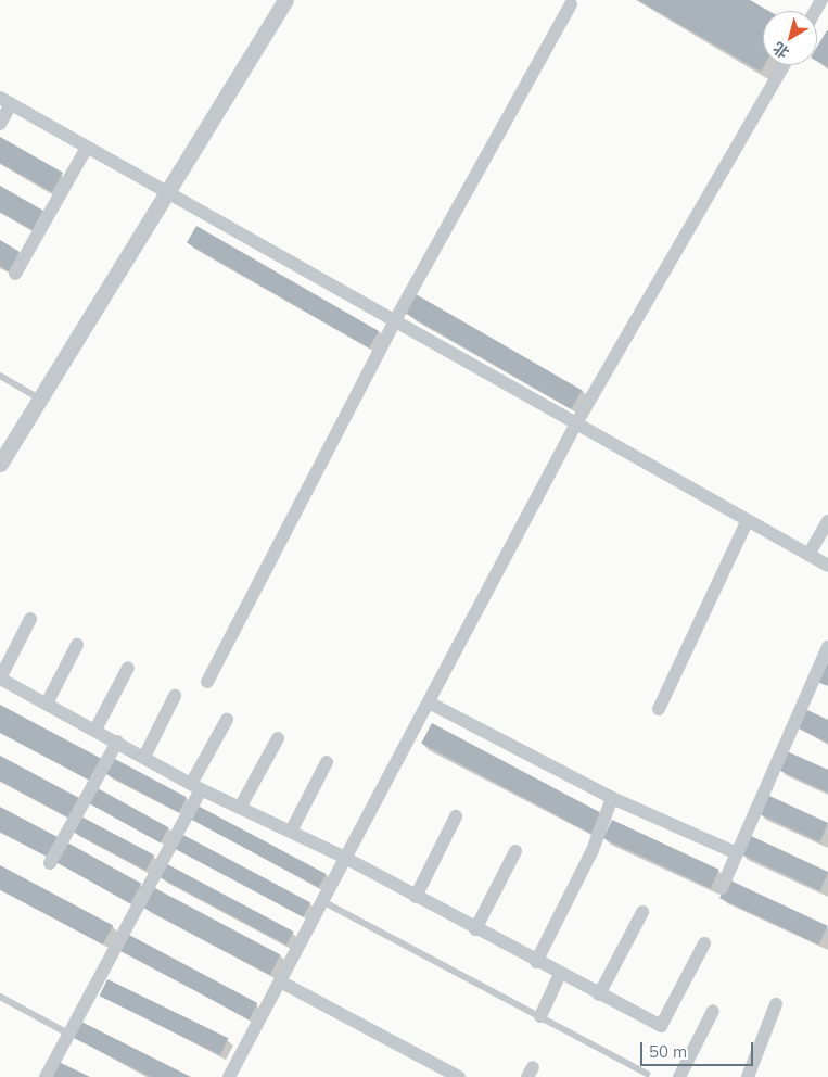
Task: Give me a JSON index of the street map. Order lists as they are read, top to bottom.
{
  "scale_bar": "50 m",
  "north": "bottom left"
}
